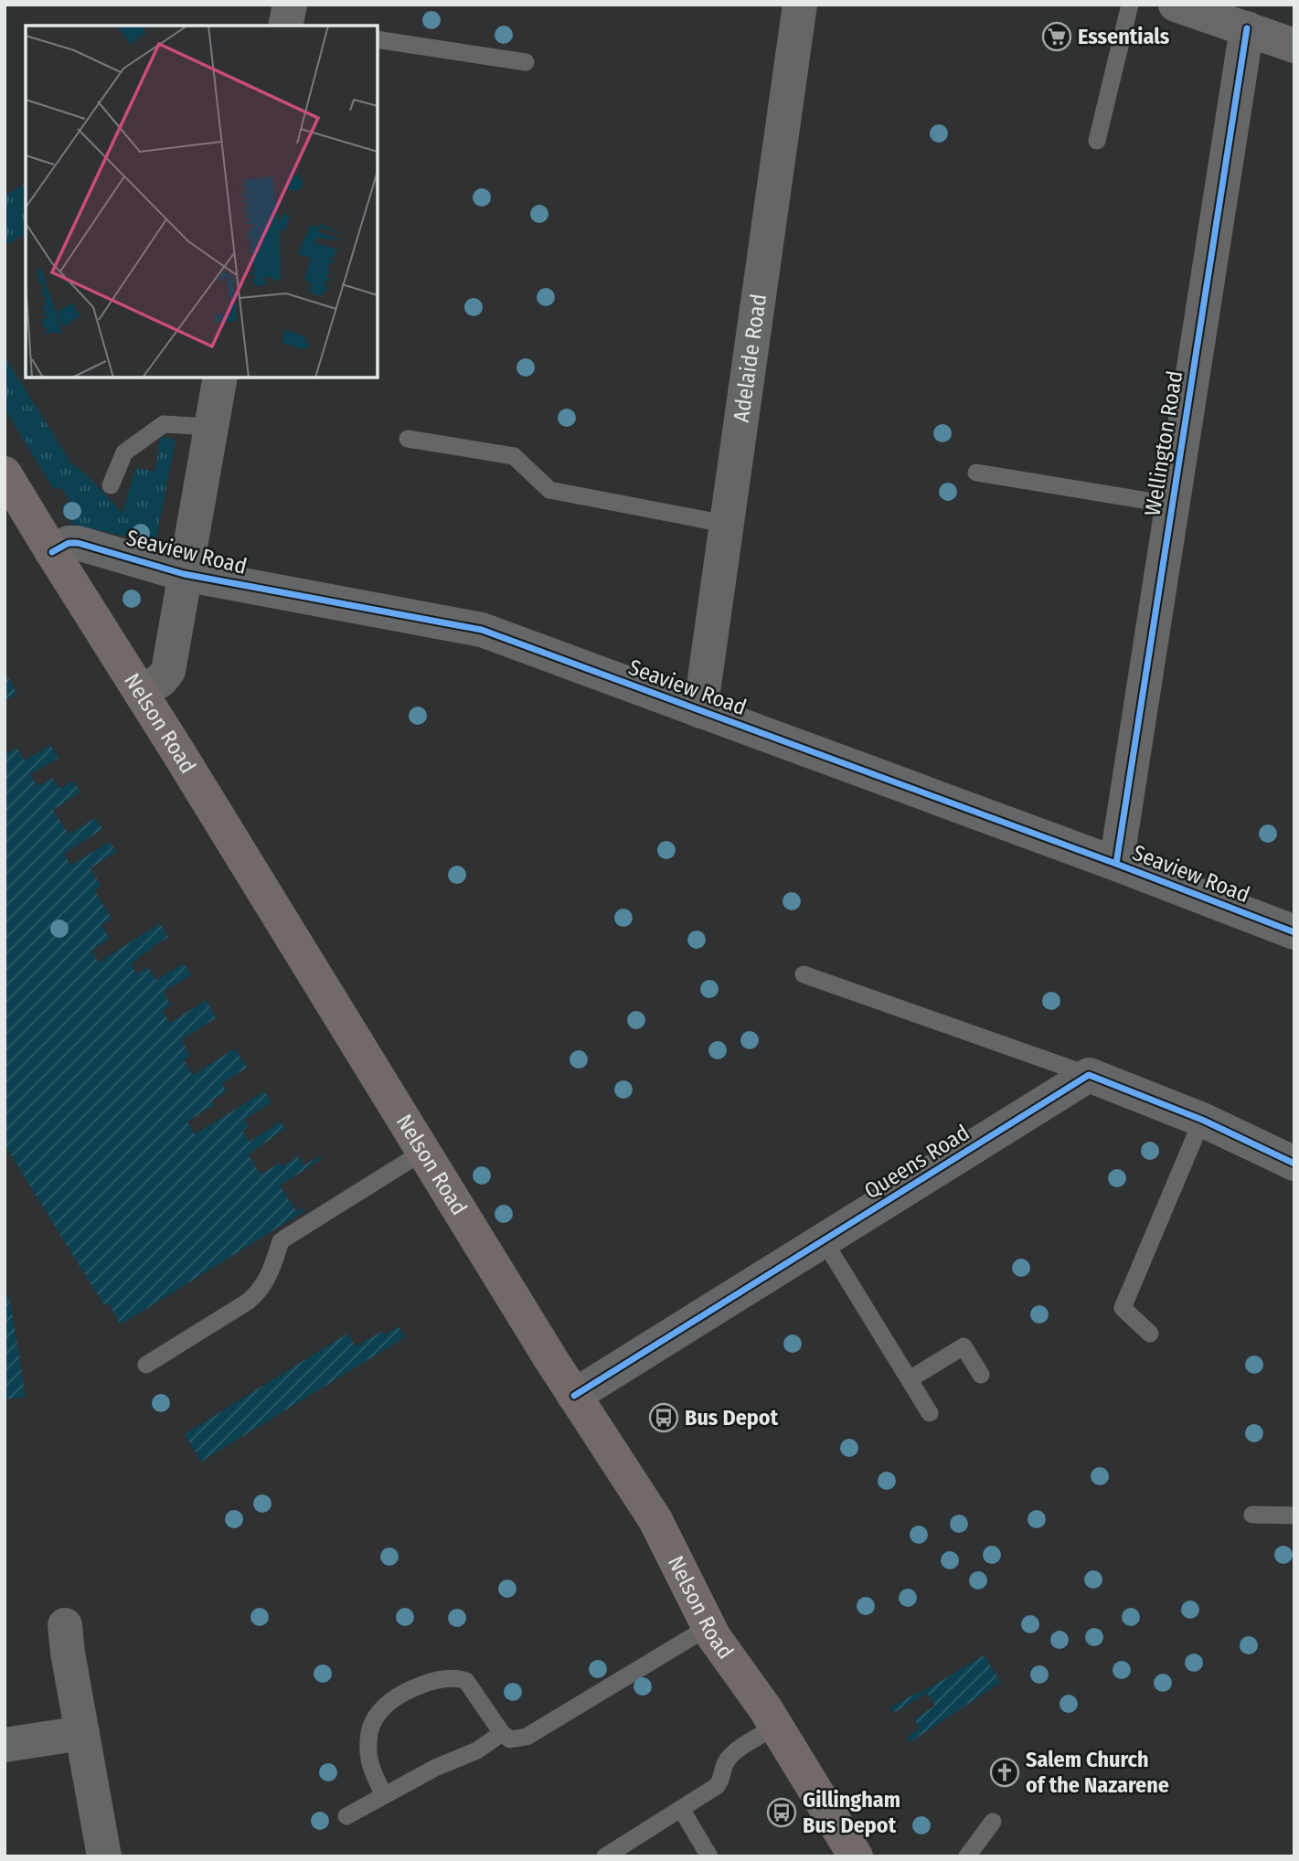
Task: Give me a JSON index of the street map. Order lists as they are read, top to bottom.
{
  "streets": {
    "main road": ["Nelson Road"],
    "street": [
      "Adelaide Road",
      "Wellington Road",
      "Seaview Road",
      "Queens Road"
    ]
  },
  "crossings": [
    ["Adelaide Road", "Seaview Road"],
    ["Wellington Road", "Seaview Road"],
    ["Seaview Road", "Nelson Road"],
    ["Nelson Road", "Queens Road"]
  ],
  "places": {
    "supermarket": ["Essentials"],
    "bus stop": ["Bus Depot", "Gillingham Bus Depot"],
    "church": ["Salem Church of the Nazarene"]
  }
}
